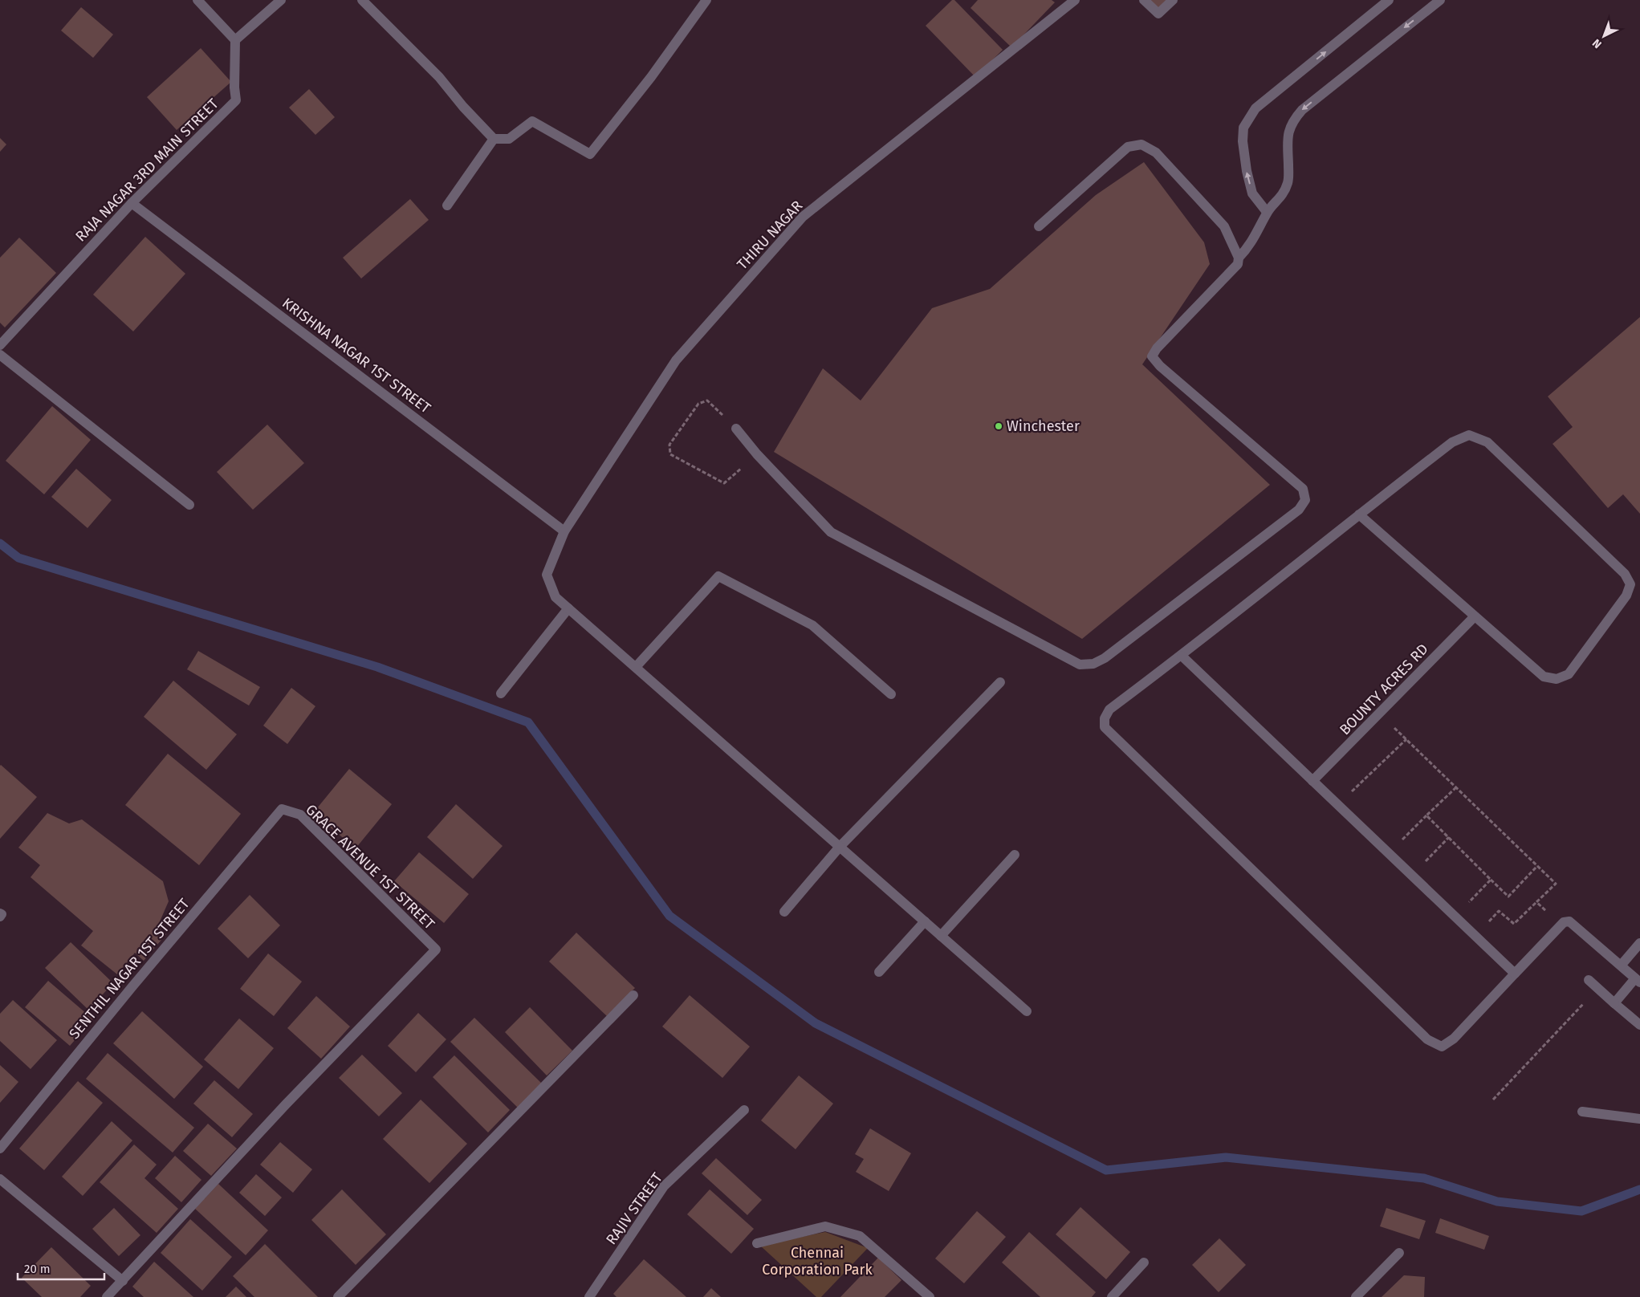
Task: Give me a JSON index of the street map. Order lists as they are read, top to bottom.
{
  "streets": {
    "street": [
      "RAJA NAGAR 3RD MAIN STREET",
      "THIRU NAGAR",
      "KRISHNA NAGAR 1ST STREET",
      "BOUNTY ACRES RD",
      "GRACE AVENUE 1ST STREET",
      "SENTHIL NAGAR 1ST STREET",
      "RAJIV STREET"
    ]
  },
  "crossings": [
    ["RAJA NAGAR 3RD MAIN STREET", "KRISHNA NAGAR 1ST STREET"],
    ["THIRU NAGAR", "KRISHNA NAGAR 1ST STREET"],
    ["GRACE AVENUE 1ST STREET", "SENTHIL NAGAR 1ST STREET"]
  ],
  "parks": ["Chennai Corporation Park"],
  "places": ["Winchester"],
  "scale_bar": "20 m",
  "north": "bottom left"
}
